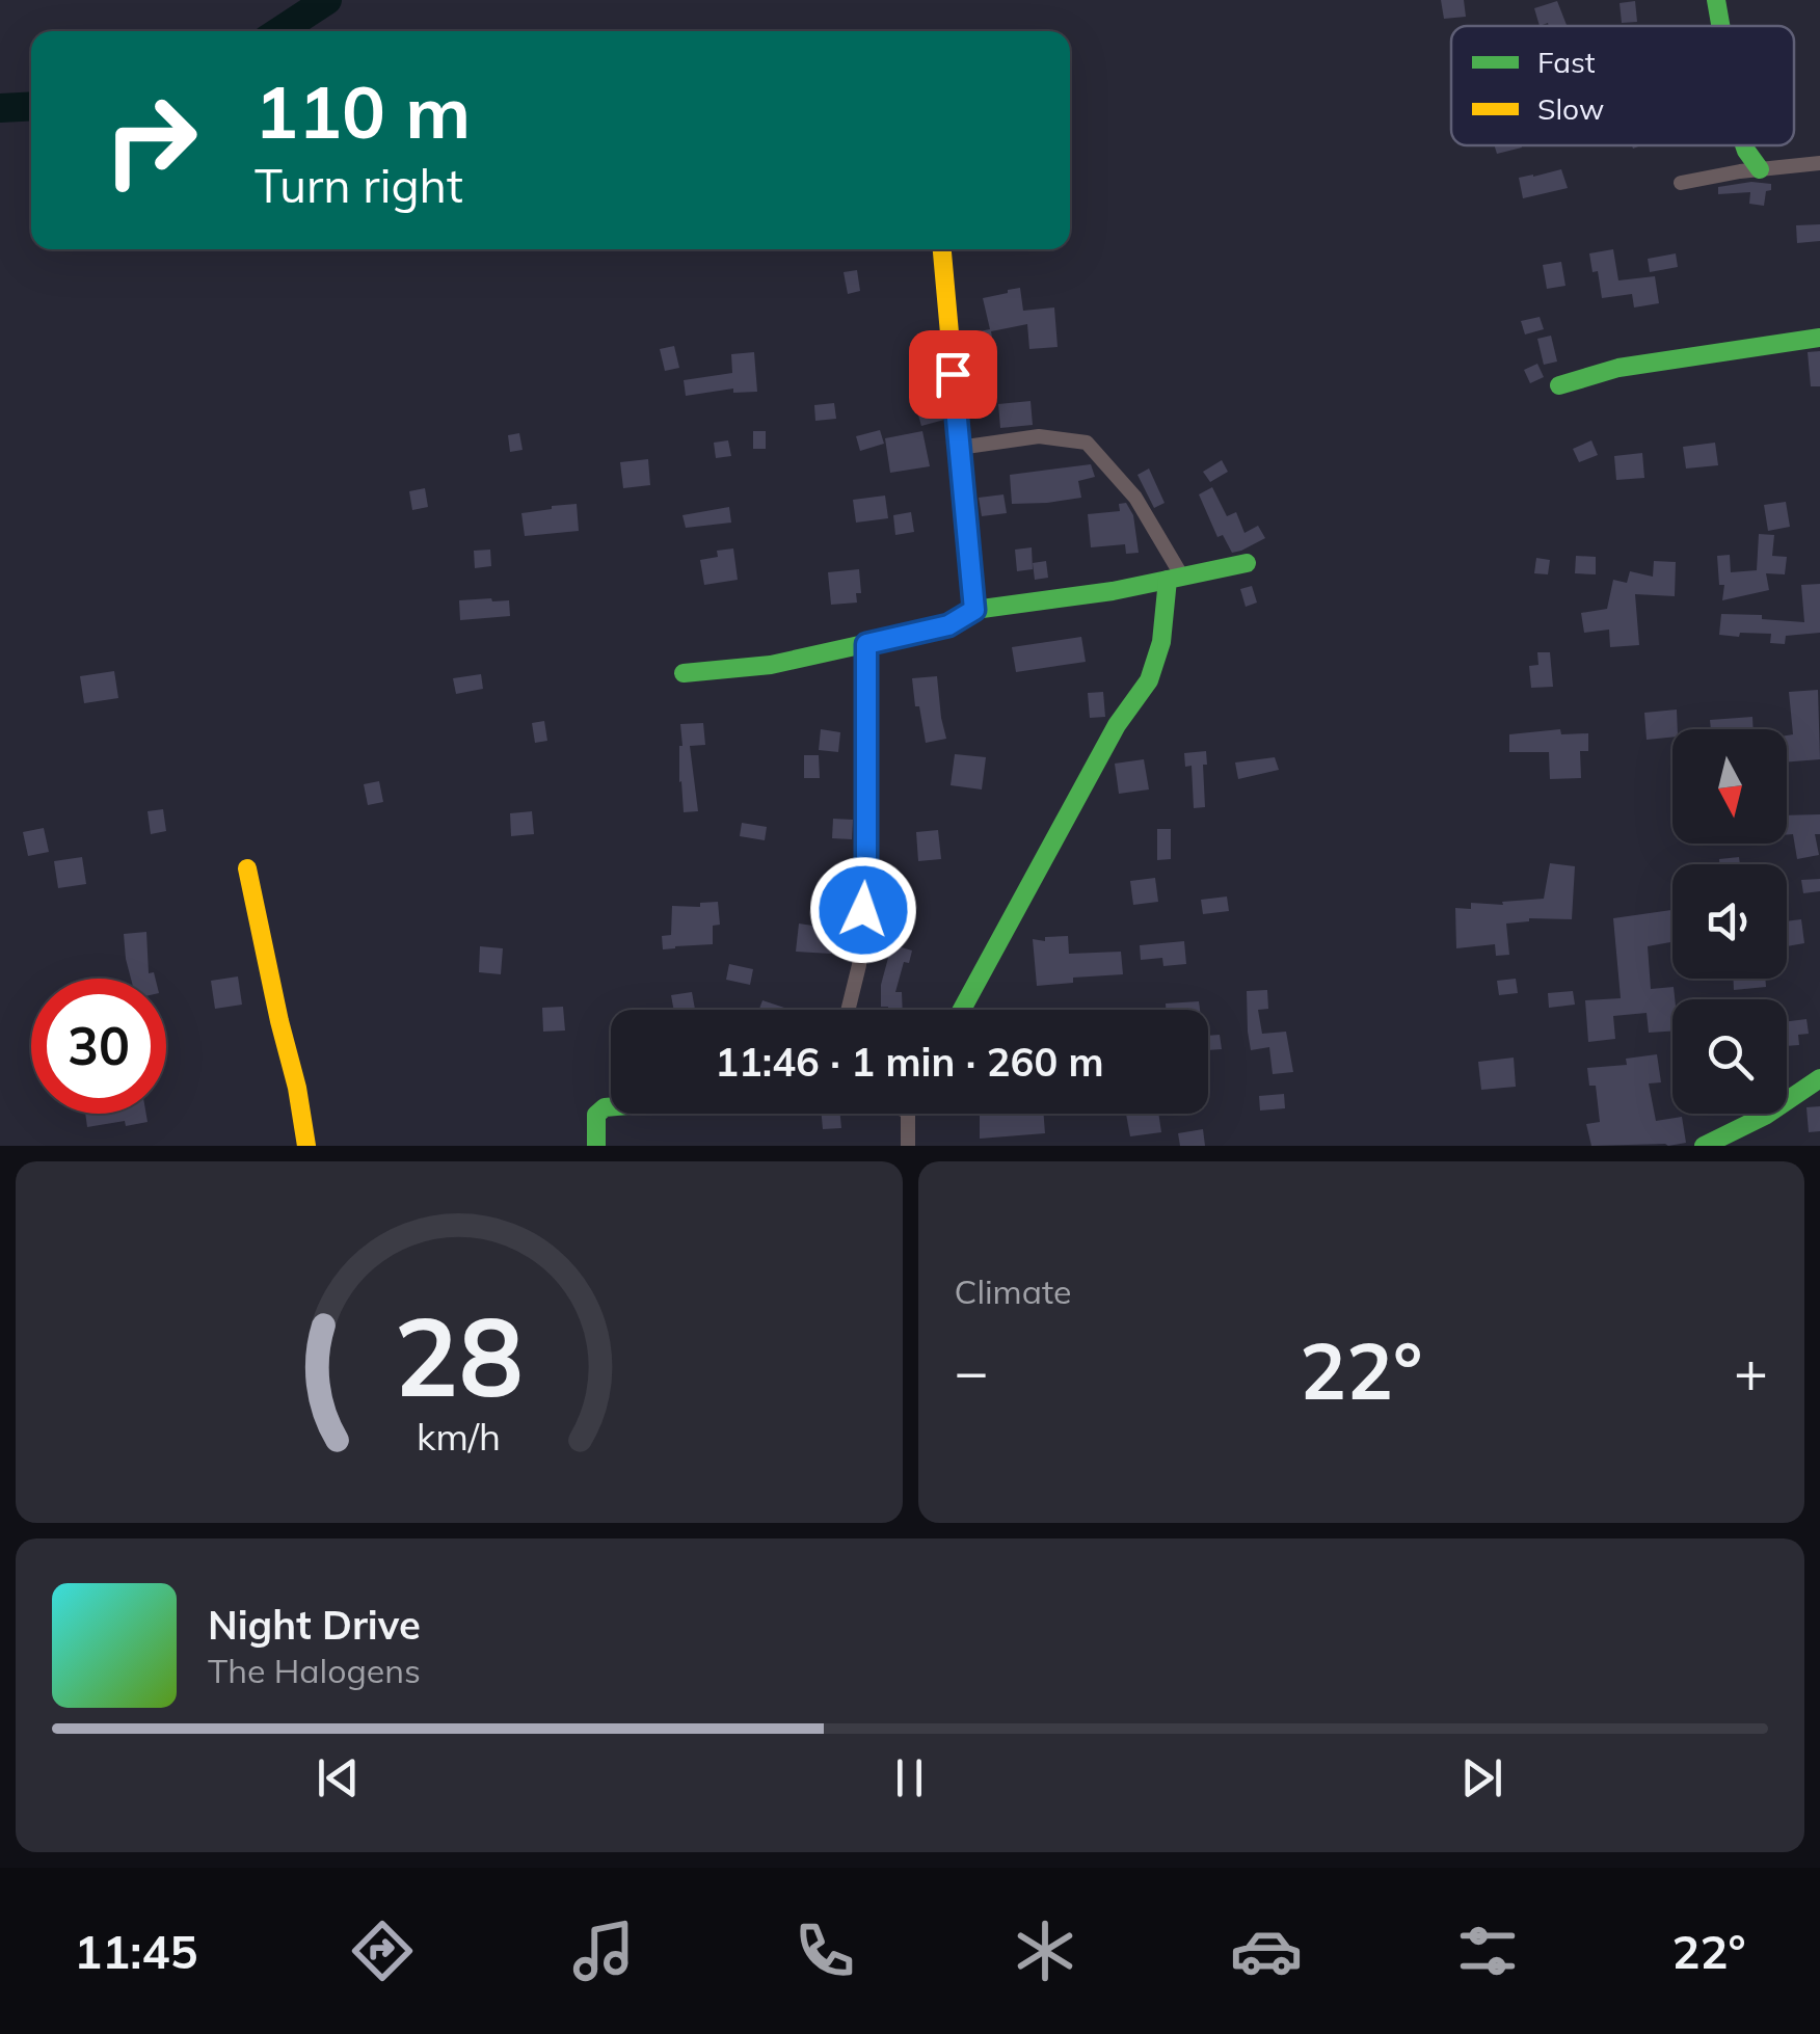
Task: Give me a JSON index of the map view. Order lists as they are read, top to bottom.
{
  "legend": ["Fast", "Slow"],
  "north": "bottom",
  "page": {
    "turn": ["110 m", "Turn right"],
    "limit": "30",
    "trip": "11:46 · 1 min · 260 m",
    "tile": "Climate",
    "heat": ["−", "22°", "+"],
    "song": ["Night Drive", "The Halogens"],
    "tabs": ["11:45", "22°"],
    "gauge": ["28", "km/h"]
  }
}
